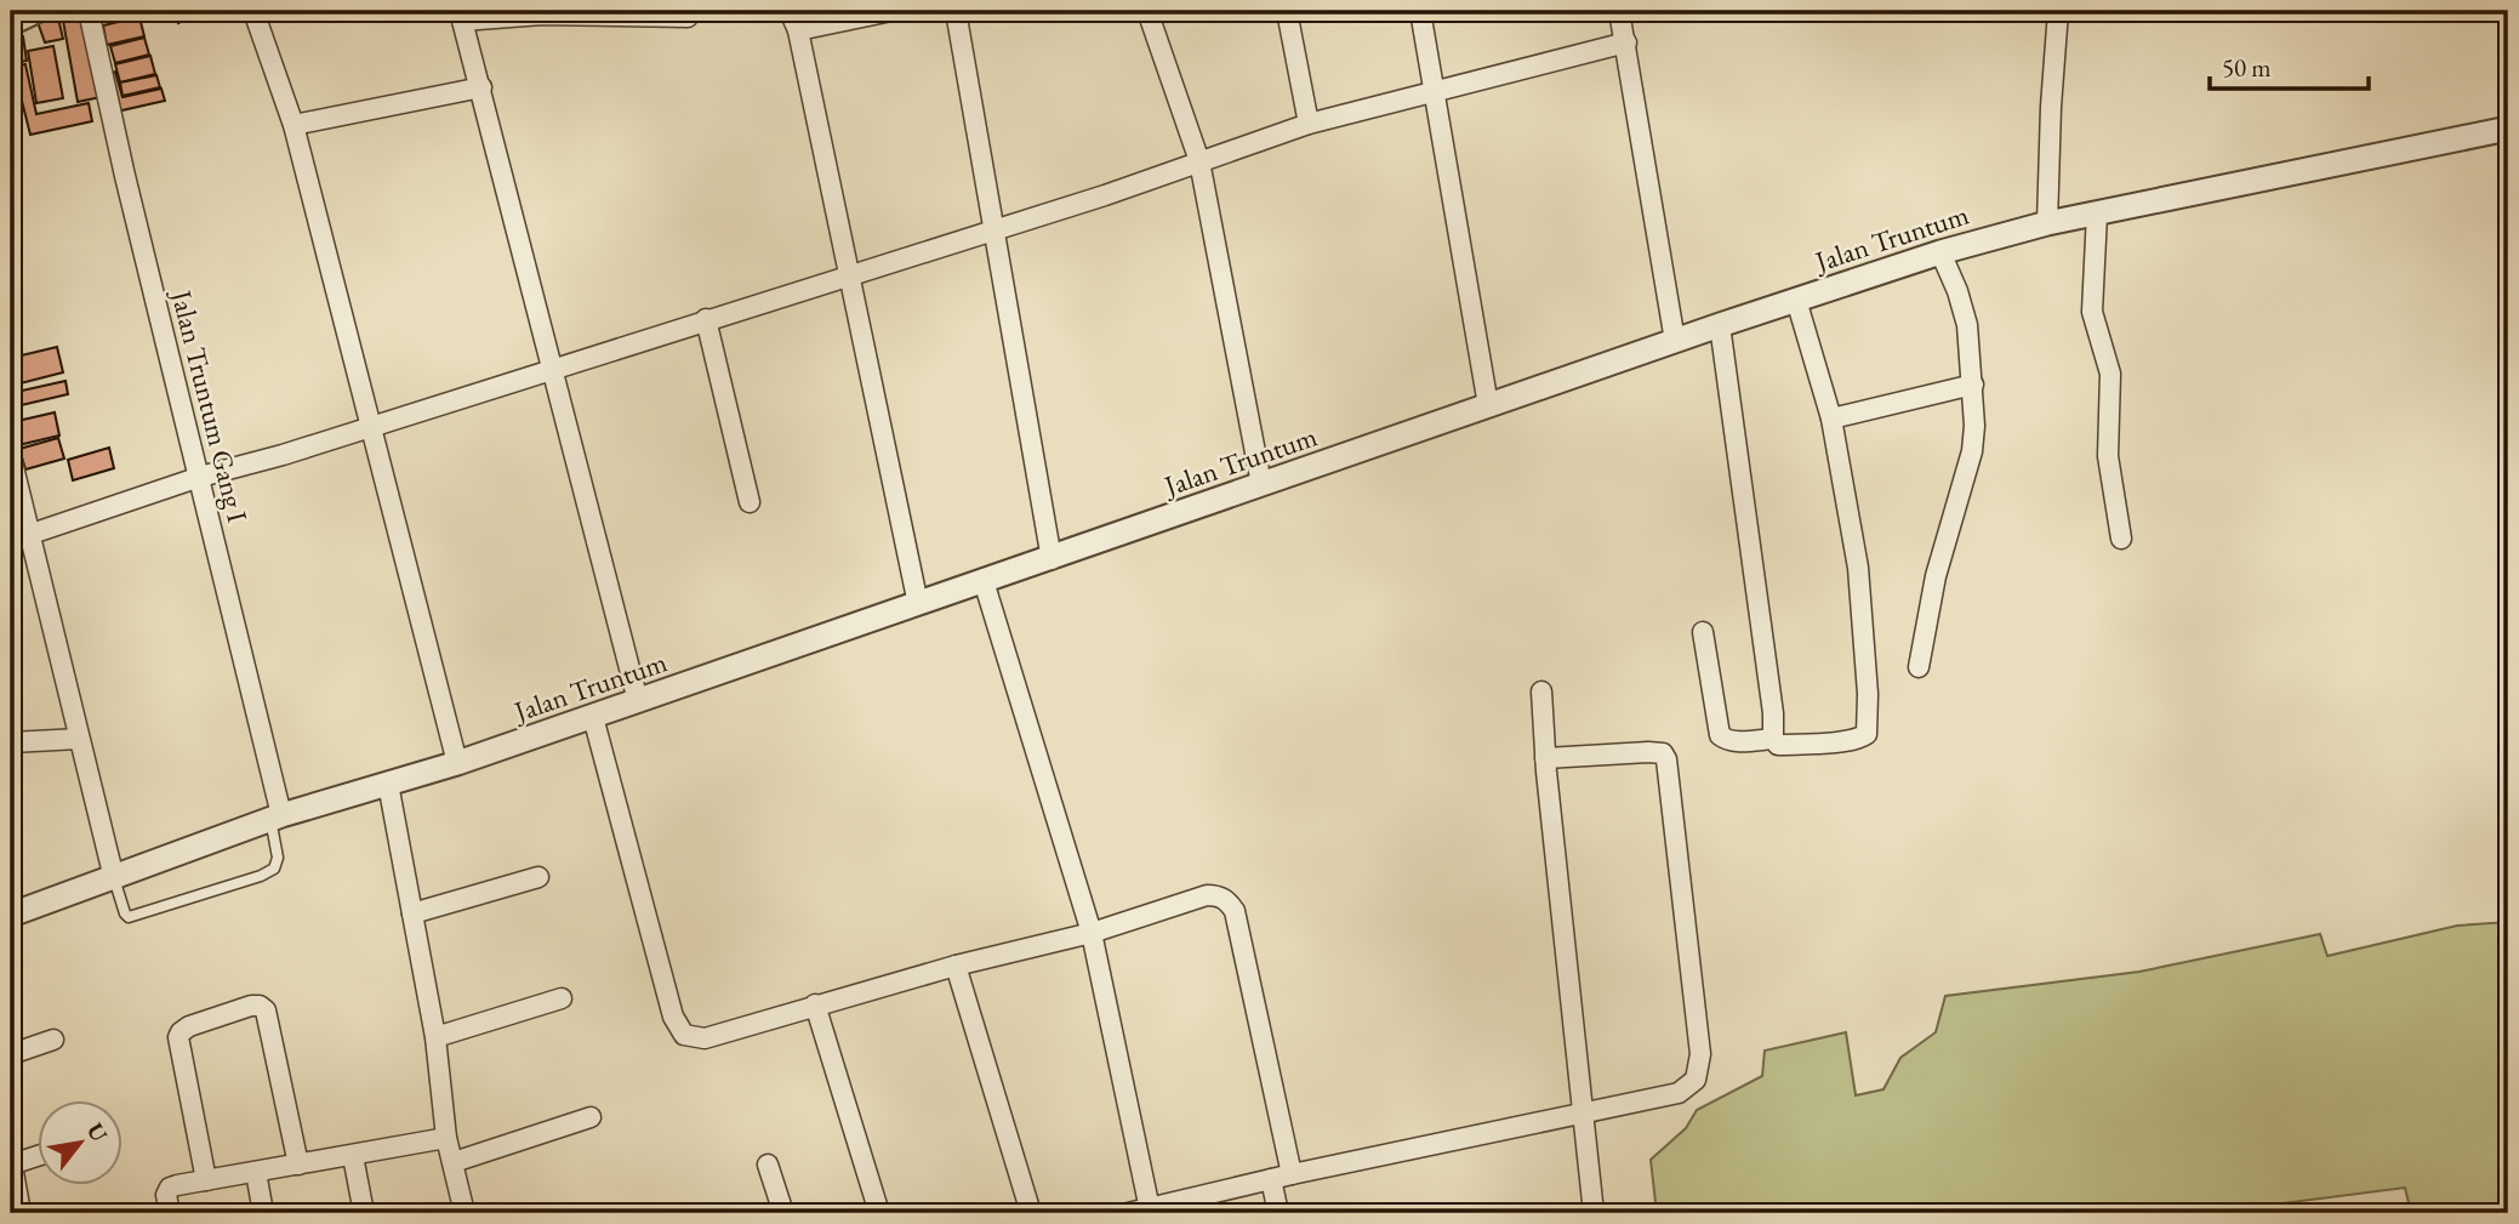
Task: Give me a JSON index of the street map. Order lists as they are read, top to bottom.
{
  "streets": {
    "street": ["Jalan Truntum", "Jalan Truntum Gang I"]
  },
  "crossings": [
    ["Jalan Truntum", "Jalan Truntum Gang I"]
  ],
  "scale_bar": "50 m",
  "north": "top right"
}
